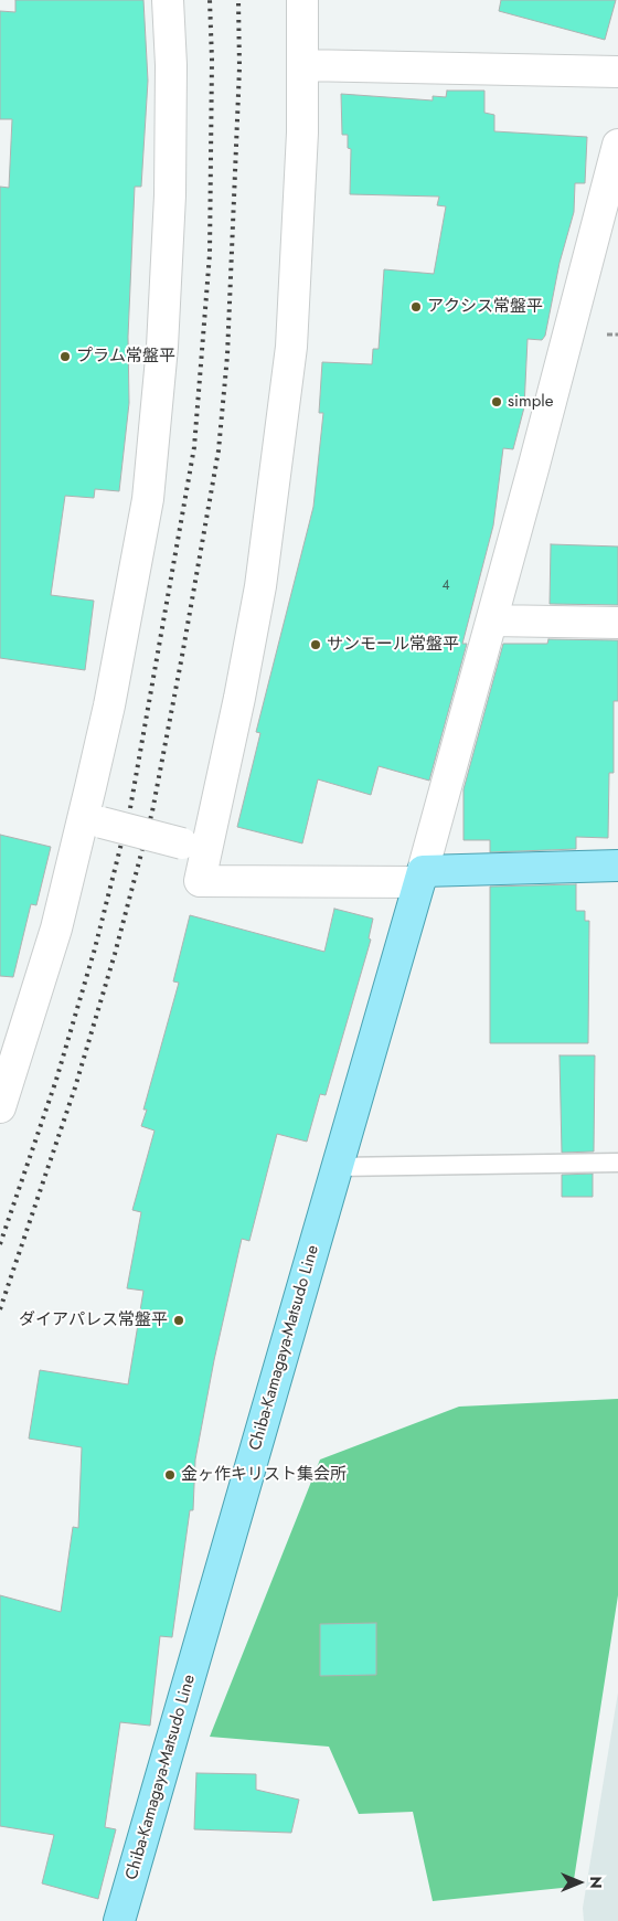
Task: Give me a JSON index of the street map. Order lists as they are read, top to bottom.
{
  "streets": {
    "main road": ["Chiba-Kamagaya-Matsudo Line"]
  },
  "places": [
    "アクシス常盤平",
    "プラム常盤平",
    "simple",
    "サンモール常盤平",
    "ダイアパレス常盤平",
    "金ヶ作キリスト集会所"
  ],
  "house_numbers": ["4"],
  "north": "right"
}
